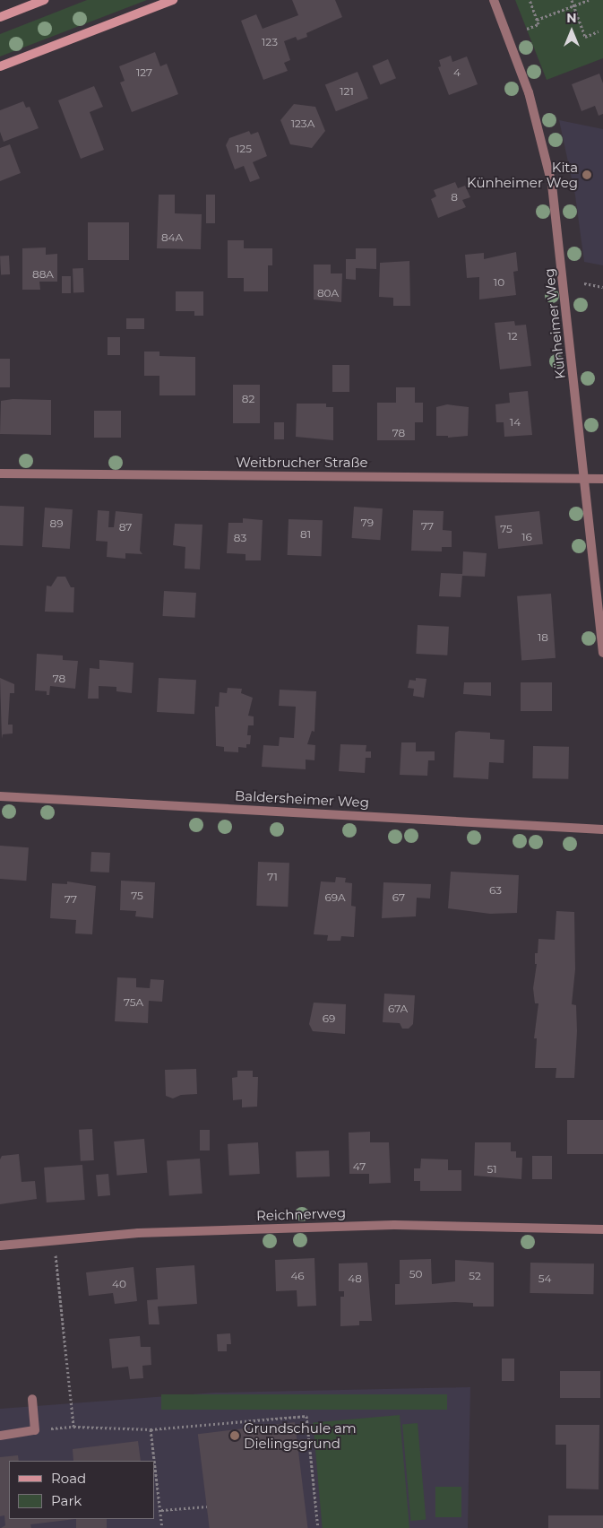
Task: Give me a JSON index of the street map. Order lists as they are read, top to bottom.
{
  "streets": {
    "street": [
      "Künheimer Weg",
      "Weitbrucher Straße",
      "Baldersheimer Weg",
      "Reichnerweg"
    ]
  },
  "crossings": [
    ["Künheimer Weg", "Weitbrucher Straße"]
  ],
  "places": ["Kita Künheimer Weg", "Grundschule am Dielingsgrund"],
  "house_numbers": [
    "123",
    "127",
    "4",
    "121",
    "123A",
    "125",
    "8",
    "84A",
    "88A",
    "10",
    "80A",
    "12",
    "82",
    "14",
    "78",
    "79",
    "89",
    "77",
    "87",
    "75",
    "81",
    "16",
    "83",
    "18",
    "78",
    "71",
    "63",
    "75",
    "69A",
    "67",
    "77",
    "75A",
    "67A",
    "69",
    "47",
    "51",
    "50",
    "46",
    "52",
    "48",
    "54",
    "40"
  ],
  "legend": ["Road", "Park"],
  "north": "top"
}
